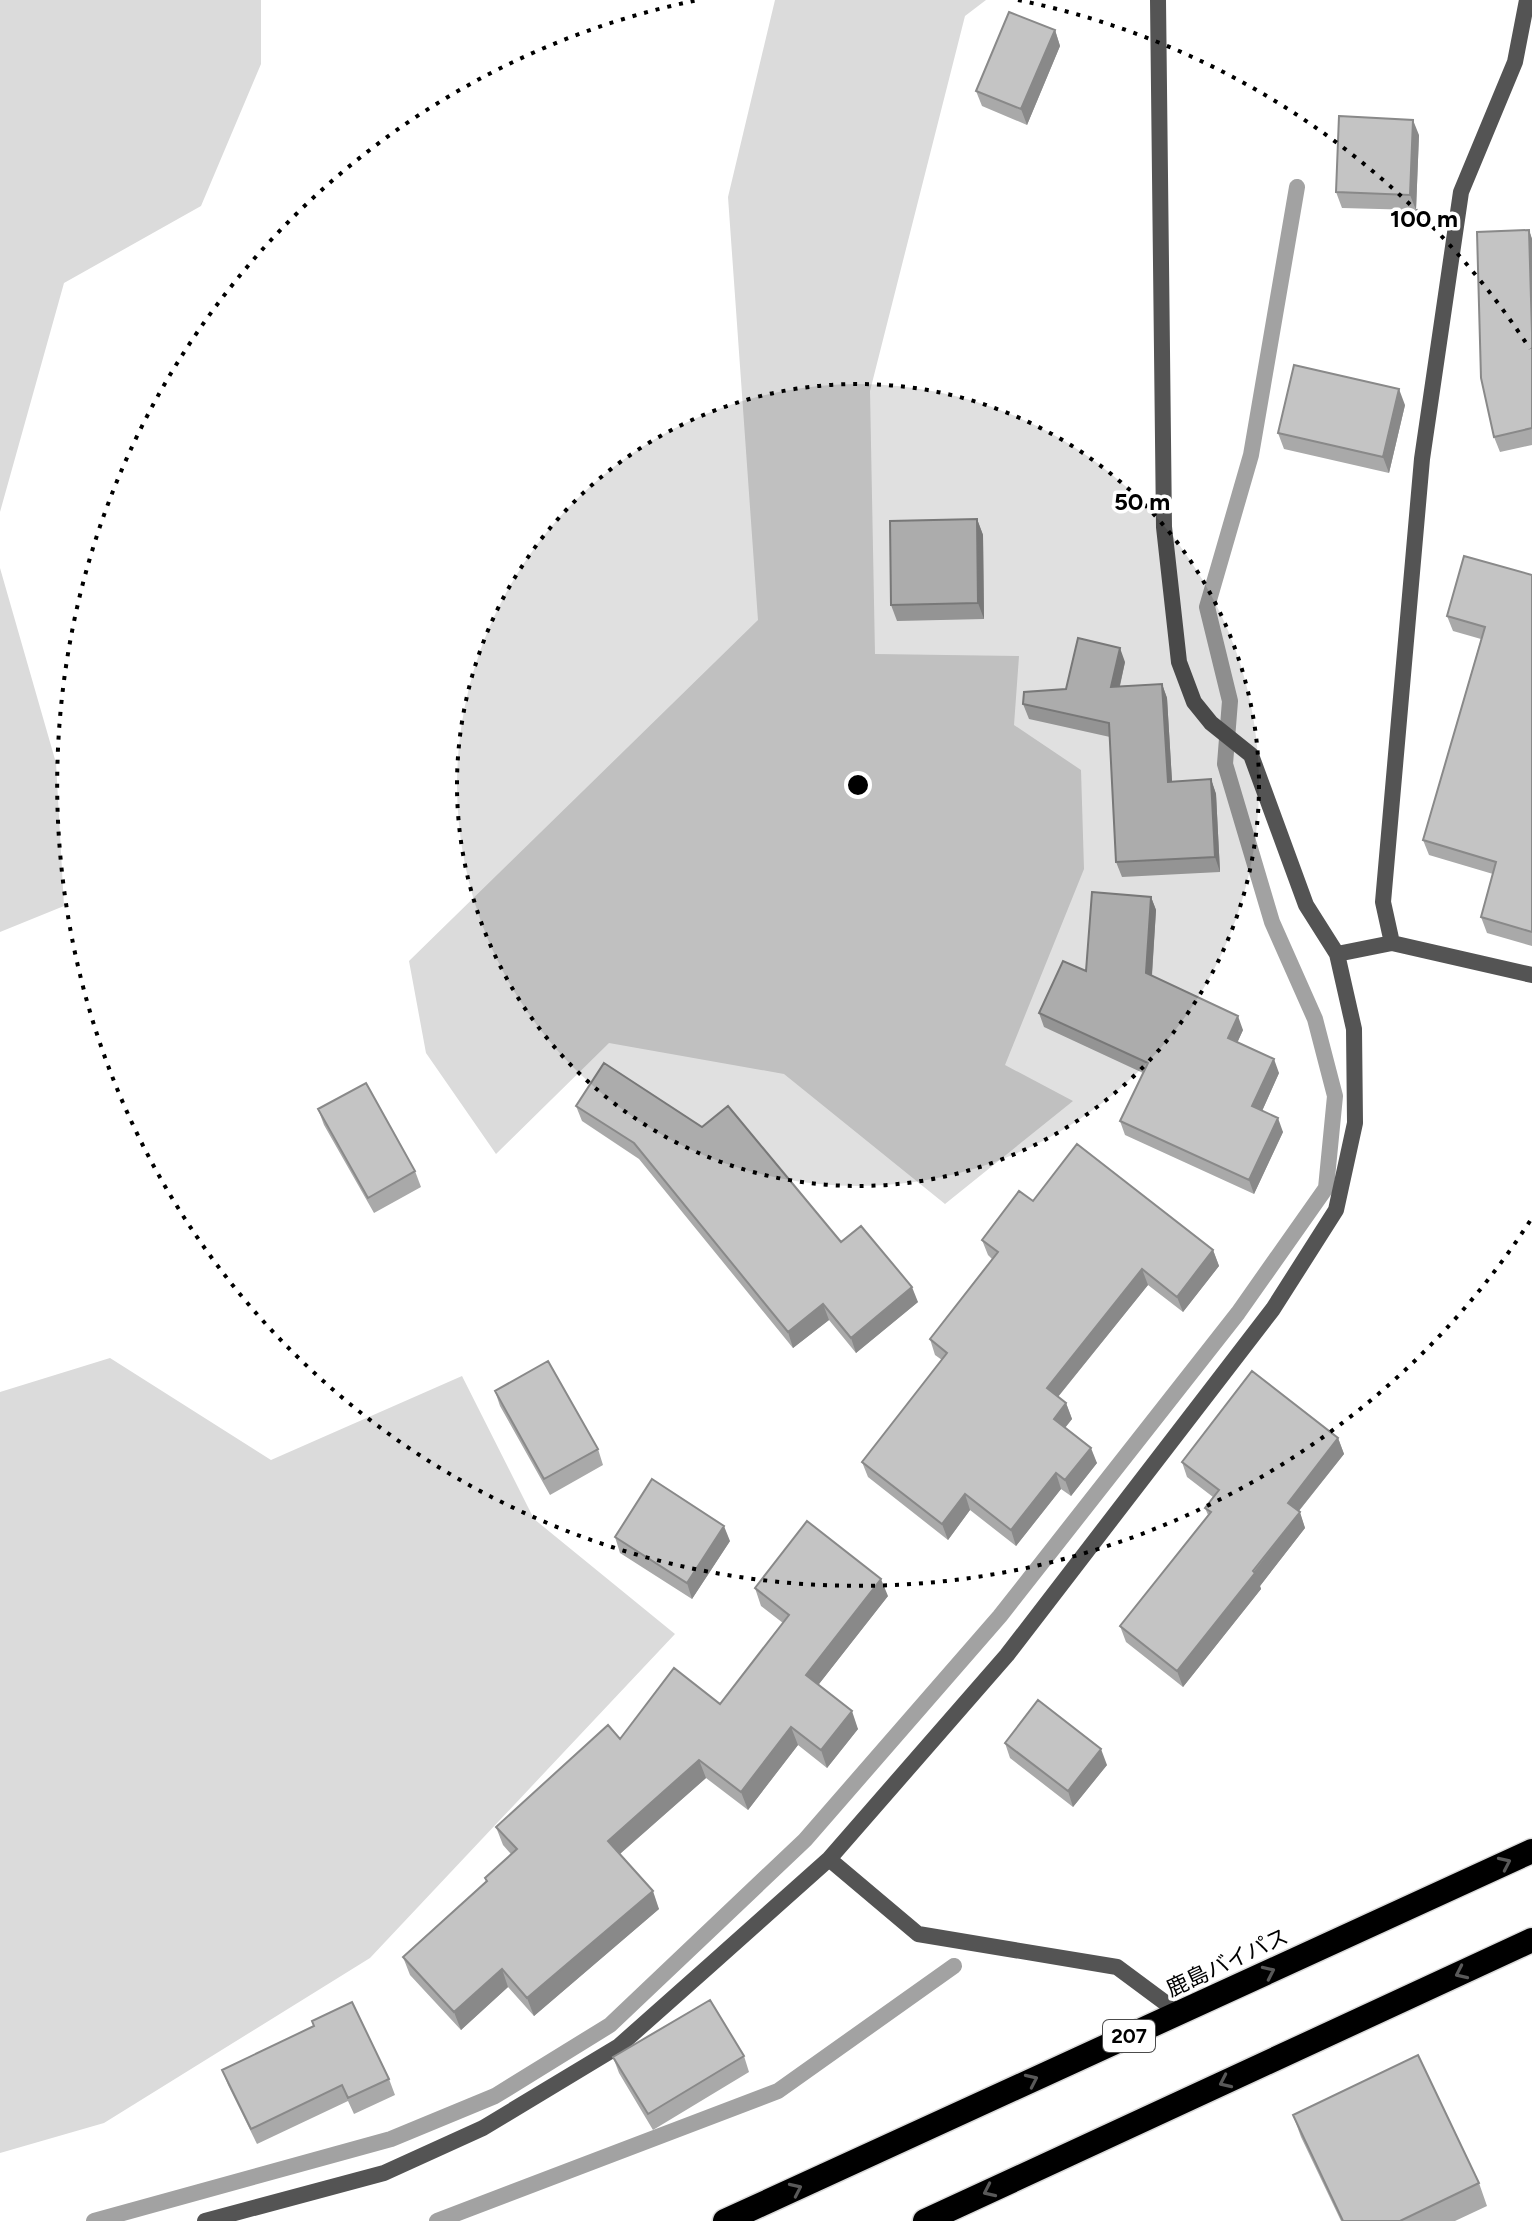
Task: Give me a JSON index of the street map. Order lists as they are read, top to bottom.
{
  "streets": {
    "highway": ["鹿島バイパス", "207"]
  },
  "rings": ["100 m", "50 m"]
}
